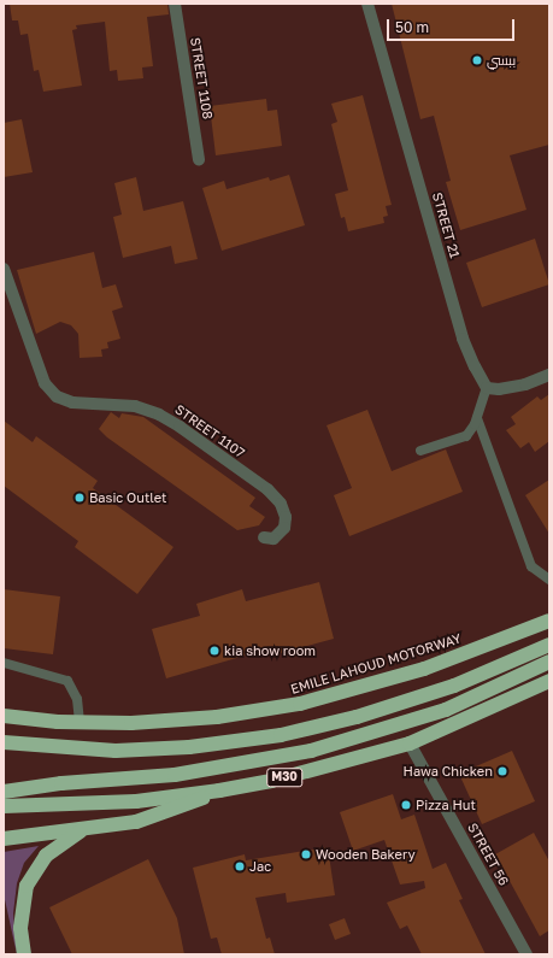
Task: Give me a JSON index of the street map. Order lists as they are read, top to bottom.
{
  "streets": {
    "highway": ["EMILE LAHOUD MOTORWAY", "M30"],
    "street": [
      "STREET 1108",
      "STREET 21",
      "STREET 1107",
      "STREET 56"
    ]
  },
  "crossings": [
    ["M30", "STREET 56"]
  ],
  "places": [
    "ببسي",
    "Basic Outlet",
    "kia show room",
    "Hawa Chicken",
    "Pizza Hut",
    "Wooden Bakery",
    "Jac"
  ],
  "scale_bar": "50 m"
}
